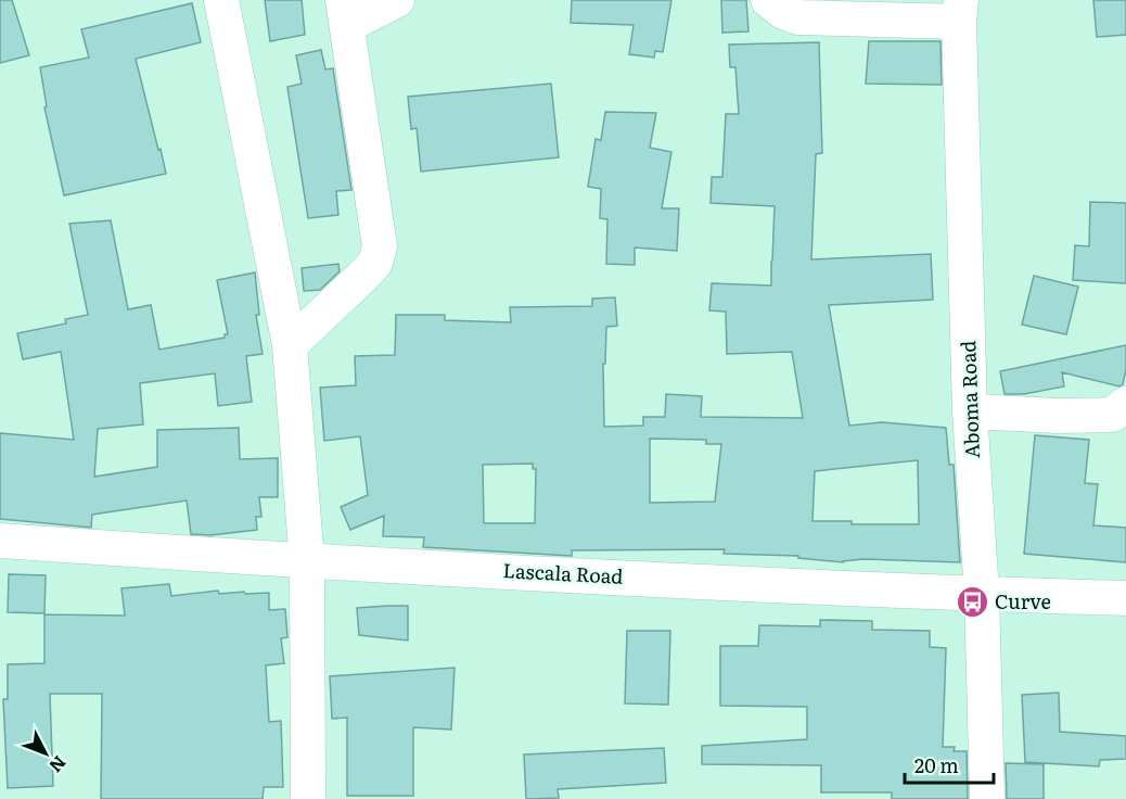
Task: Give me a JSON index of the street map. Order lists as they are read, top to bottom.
{
  "streets": {
    "street": ["Aboma Road", "Lascala Road"]
  },
  "crossings": [
    ["Aboma Road", "Lascala Road"]
  ],
  "places": {
    "bus stop": ["Curve"]
  },
  "scale_bar": "20 m",
  "north": "bottom right"
}
